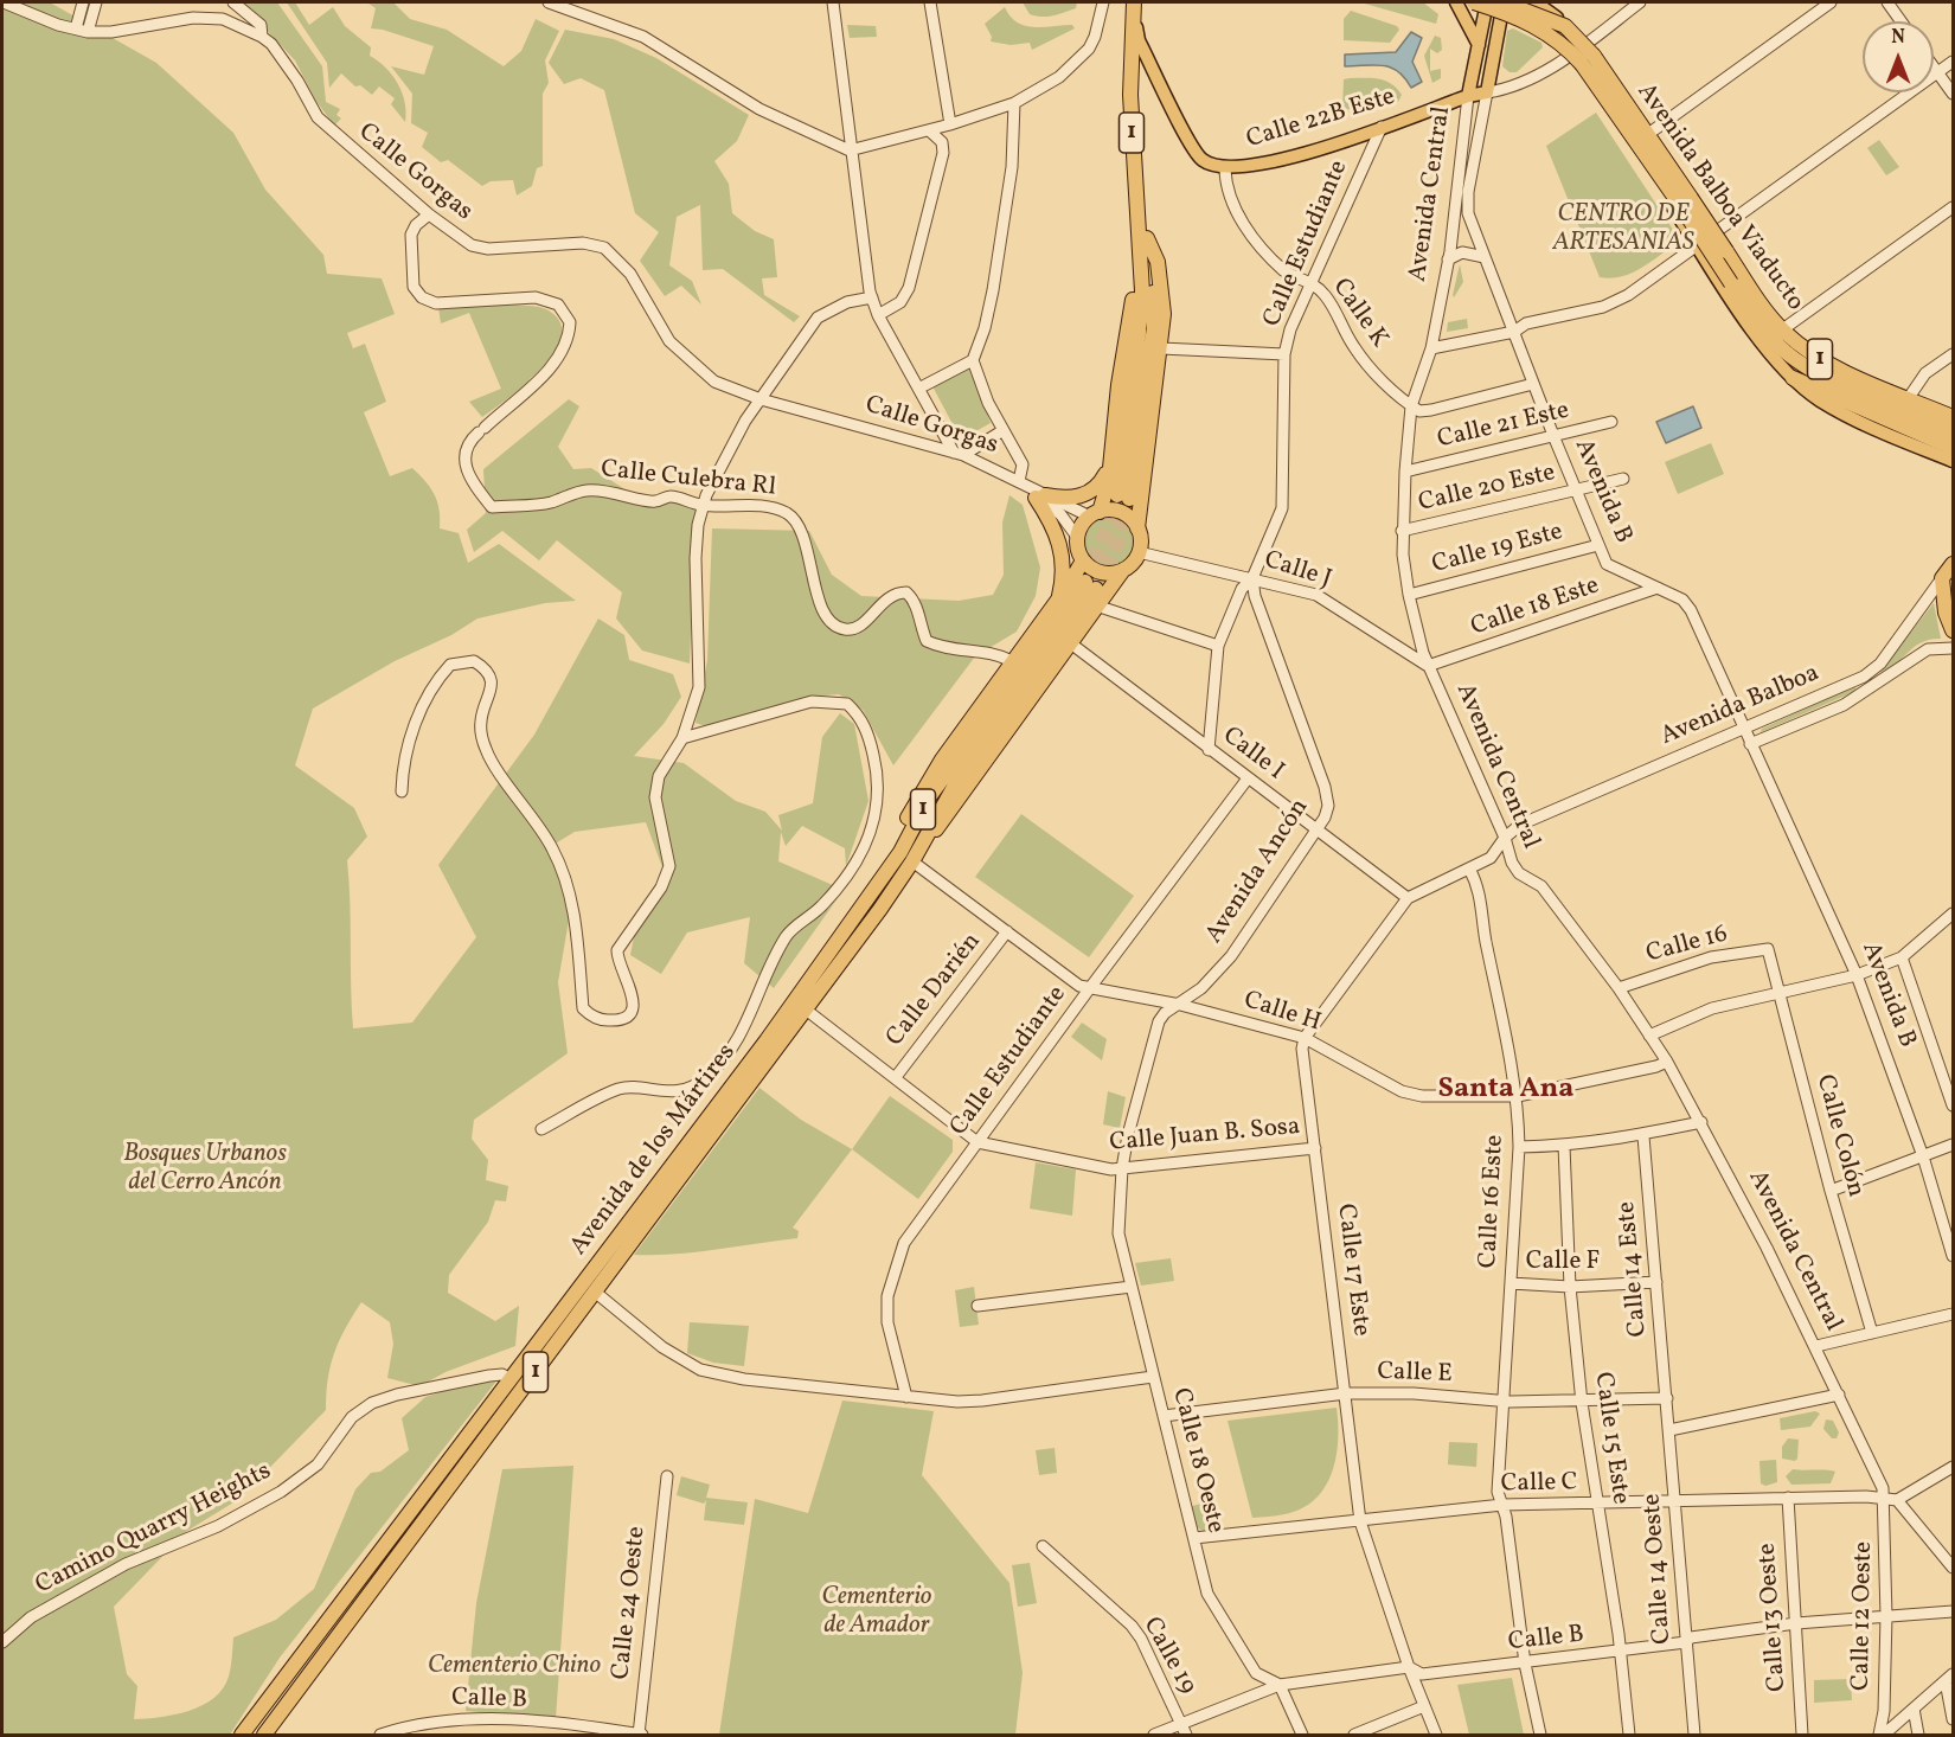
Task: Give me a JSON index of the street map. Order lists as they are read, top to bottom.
{
  "streets": {
    "highway": [
      "1",
      "Avenida Balboa Viaducto",
      "Avenida Balboa",
      "Avenida de los Mártires"
    ],
    "main road": ["Calle 22B Este", "Avenida Central", "Avenida B"],
    "street": [
      "Calle Gorgas",
      "Calle Estudiante",
      "Calle K",
      "Calle 21 Este",
      "Calle Culebra Rl",
      "Calle 20 Este",
      "Calle 19 Este",
      "Calle J",
      "Calle 18 Este",
      "Calle I",
      "Avenida Ancón",
      "Calle 16",
      "Calle Darién",
      "Calle H",
      "Calle Juan B. Sosa",
      "Calle Colón",
      "Calle 16 Este",
      "Calle F",
      "Calle 14 Este",
      "Calle 17 Este",
      "Calle E",
      "Calle 15 Este",
      "Calle 18 Oeste",
      "Calle C",
      "Camino Quarry Heights",
      "Calle 14 Oeste",
      "Calle 24 Oeste",
      "Calle 12 Oeste",
      "Calle 13 Oeste",
      "Calle B",
      "Calle 19"
    ]
  },
  "crossings": [
    ["Calle 22B Este", "1"],
    ["Calle 22B Este", "Avenida Central"],
    ["Calle 22B Este", "Calle Estudiante"],
    ["Calle 22B Este", "Calle K"],
    ["Calle 22B Este", "Avenida B"],
    ["1", "Avenida Central"],
    ["1", "Avenida Balboa Viaducto"],
    ["1", "Avenida B"],
    ["Calle Gorgas", "Calle Culebra Rl"],
    ["Calle Gorgas", "Calle J"],
    ["Avenida Central", "Avenida Balboa Viaducto"],
    ["Avenida Central", "Calle K"],
    ["Avenida Central", "Calle 21 Este"],
    ["Avenida Central", "Calle 20 Este"],
    ["Avenida Central", "Calle 19 Este"],
    ["Avenida Central", "Calle J"],
    ["Avenida Central", "Calle 18 Este"],
    ["Avenida Central", "Avenida Balboa"],
    ["Avenida Central", "Calle 16"],
    ["Avenida Central", "Calle H"],
    ["Avenida Central", "Calle C"],
    ["Avenida Central", "Calle 12 Oeste"],
    ["Avenida Balboa Viaducto", "Avenida B"],
    ["Calle Estudiante", "Calle K"],
    ["Calle Estudiante", "Calle J"],
    ["Calle Estudiante", "Calle I"],
    ["Calle Estudiante", "Avenida Ancón"],
    ["Calle Estudiante", "Calle H"],
    ["Calle Estudiante", "Calle Juan B. Sosa"],
    ["Calle 21 Este", "Avenida B"],
    ["Calle 20 Este", "Avenida B"],
    ["Avenida B", "Calle 19 Este"],
    ["Avenida B", "Calle 18 Este"],
    ["Avenida B", "Avenida Balboa"],
    ["Calle J", "Calle 18 Este"],
    ["Calle J", "Avenida Ancón"],
    ["Calle I", "Avenida Ancón"],
    ["Avenida Ancón", "Calle H"],
    ["Avenida Ancón", "Calle Juan B. Sosa"],
    ["Avenida Ancón", "Calle 18 Oeste"],
    ["Calle 16", "Calle Colón"],
    ["Calle Darién", "Calle H"],
    ["Calle Darién", "Calle Juan B. Sosa"],
    ["Calle H", "Avenida de los Mártires"],
    ["Calle H", "Calle 16 Este"],
    ["Calle H", "Calle 17 Este"],
    ["Calle Juan B. Sosa", "Avenida de los Mártires"],
    ["Calle Juan B. Sosa", "Calle 17 Este"],
    ["Calle Juan B. Sosa", "Calle 18 Oeste"],
    ["Avenida de los Mártires", "Camino Quarry Heights"],
    ["Calle 16 Este", "Calle F"],
    ["Calle 16 Este", "Calle E"],
    ["Calle 16 Este", "Calle C"],
    ["Calle F", "Calle 14 Este"],
    ["Calle F", "Calle 15 Este"],
    ["Calle 14 Este", "Calle E"],
    ["Calle 14 Este", "Calle 14 Oeste"],
    ["Calle 17 Este", "Calle E"],
    ["Calle 17 Este", "Calle C"],
    ["Calle 17 Este", "Calle B"],
    ["Calle E", "Calle 15 Este"],
    ["Calle E", "Calle 18 Oeste"],
    ["Calle E", "Calle 14 Oeste"],
    ["Calle 15 Este", "Calle C"],
    ["Calle 15 Este", "Calle B"],
    ["Calle 18 Oeste", "Calle C"],
    ["Calle 18 Oeste", "Calle B"],
    ["Calle C", "Calle 14 Oeste"],
    ["Calle C", "Calle 12 Oeste"],
    ["Calle C", "Calle 13 Oeste"],
    ["Calle 14 Oeste", "Calle B"],
    ["Calle 24 Oeste", "Calle B"],
    ["Calle 12 Oeste", "Calle B"],
    ["Calle 13 Oeste", "Calle B"],
    ["Calle B", "Calle 19"]
  ],
  "districts": ["Santa Ana"],
  "parks": [
    "CENTRO DE ARTESANIAS",
    "Bosques Urbanos del Cerro Ancón",
    "Cementerio de Amador",
    "Cementerio Chino"
  ],
  "north": "top"
}
